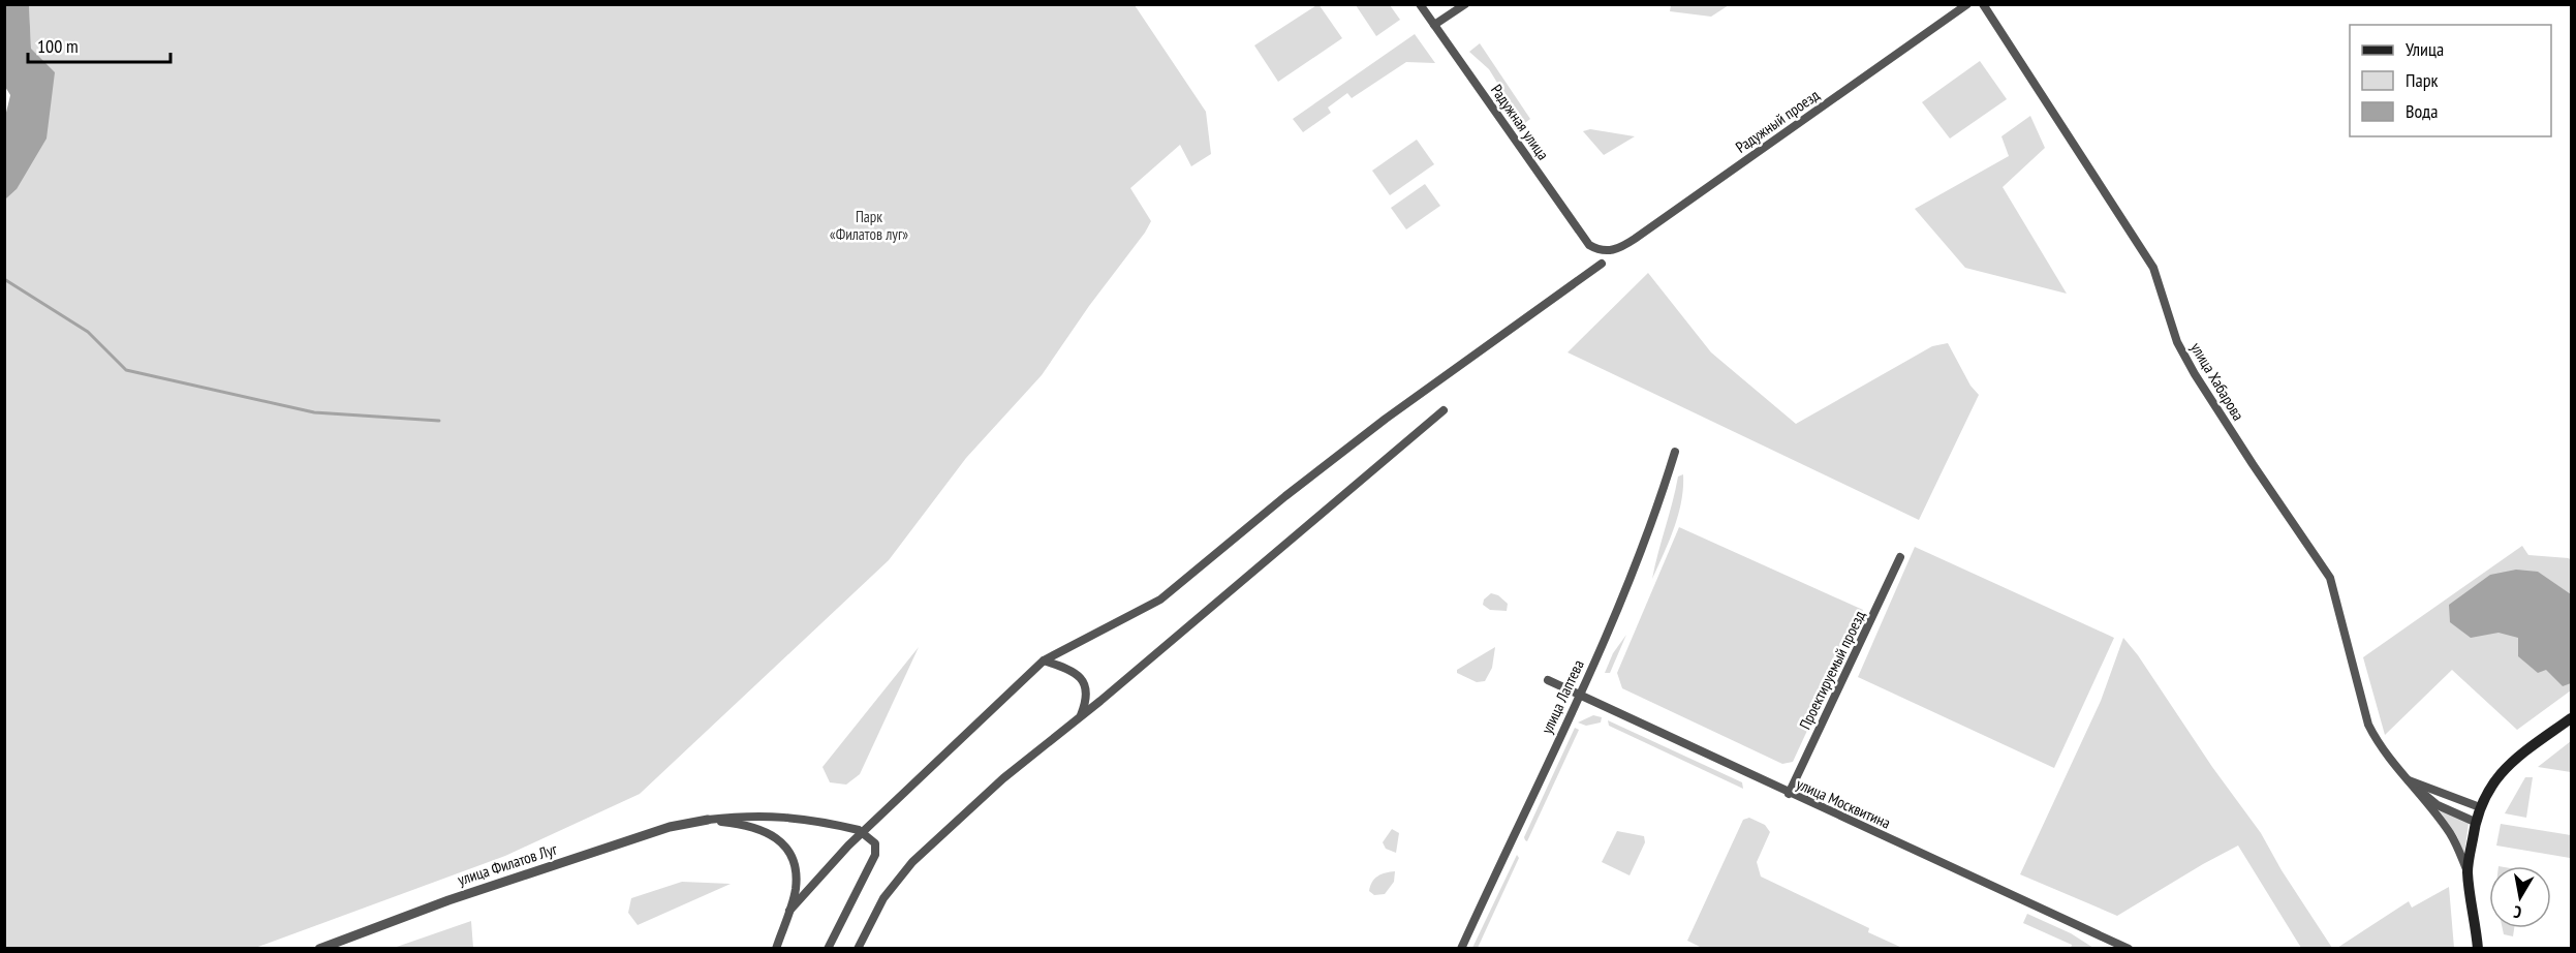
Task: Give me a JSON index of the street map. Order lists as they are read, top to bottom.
{
  "streets": {
    "street": [
      "Радужный проезд",
      "Радужная улица",
      "улица Хабарова",
      "Проектируемый проезд",
      "улица Лаптева",
      "улица Москвитина",
      "улица Филатов Луг"
    ]
  },
  "crossings": [
    ["Радужный проезд", "Радужная улица"],
    ["Проектируемый проезд", "улица Москвитина"],
    ["улица Лаптева", "улица Москвитина"]
  ],
  "parks": ["Парк «Филатов луг»"],
  "legend": ["Улица", "Парк", "Вода"],
  "scale_bar": "100 m",
  "north": "bottom"
}
